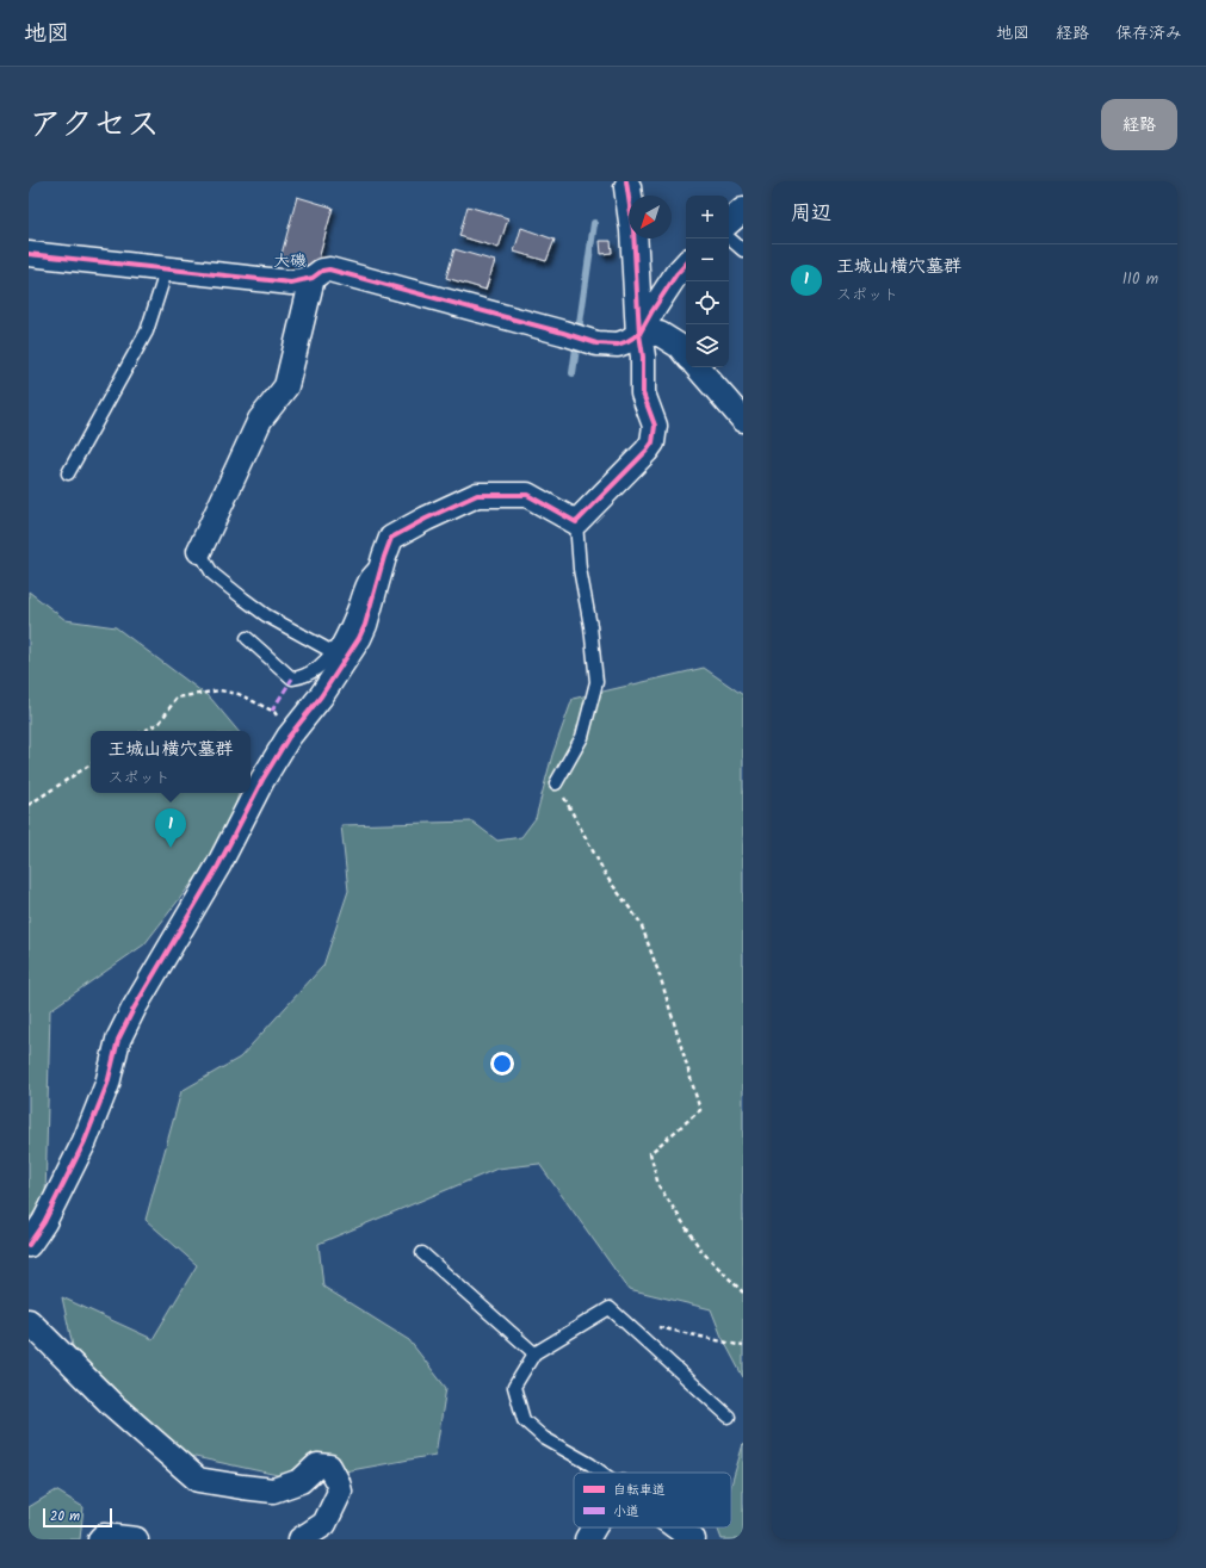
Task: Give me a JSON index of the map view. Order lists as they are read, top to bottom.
{
  "districts": ["大磯"],
  "legend": ["自転車道", "小道"],
  "scale_bar": "20 m",
  "north": "bottom left",
  "page": {
    "header": "地図",
    "nav": ["地図", "経路", "保存済み"],
    "title": "アクセス",
    "buttons": "経路",
    "heading": "周辺",
    "map_buttons": ["+", "−"],
    "list": [
      {
        "mark": "1",
        "name": "王城山横穴墓群",
        "note": "スポット",
        "value": "110 m"
      }
    ],
    "popup": ["王城山横穴墓群", "スポット"],
    "pins": "1",
    "scale": "20 m"
  }
}
